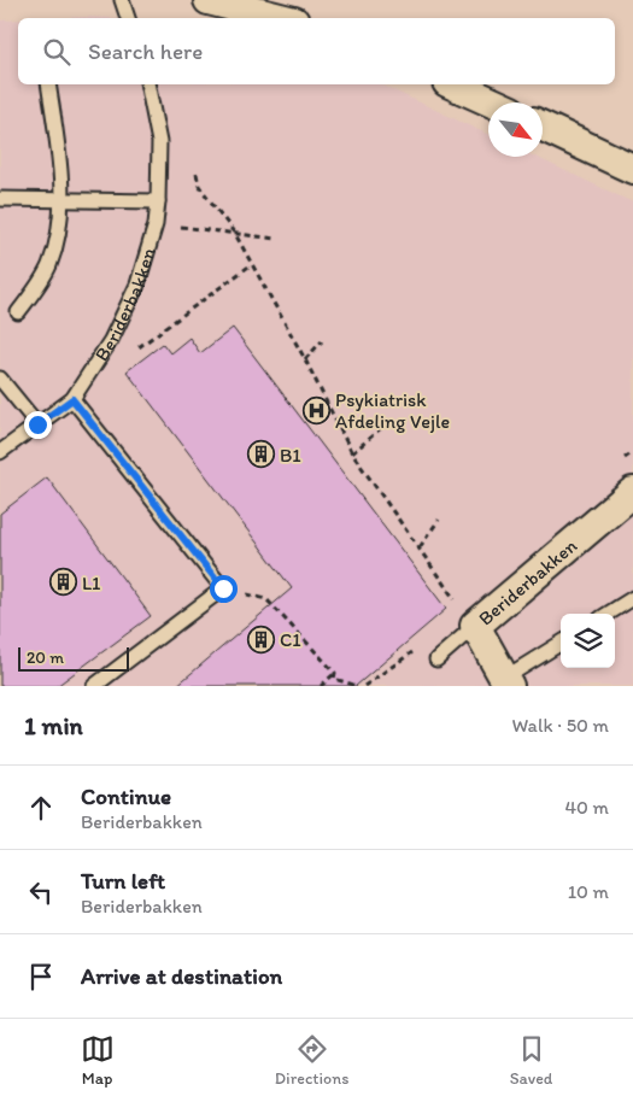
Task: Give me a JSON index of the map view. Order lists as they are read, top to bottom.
{
  "streets": {
    "street": ["Beriderbakken"]
  },
  "places": {
    "hospital": ["Psykiatrisk Afdeling Vejle"],
    "building": ["B1", "L1", "C1"]
  },
  "scale_bar": "20 m",
  "north": "bottom right",
  "page": {
    "search": "Search here",
    "scale": "20 m",
    "heading": ["1 min", "Walk · 50 m"],
    "list": [
      ["Continue", "Beriderbakken", "40 m"],
      ["Turn left", "Beriderbakken", "10 m"],
      "Arrive at destination"
    ],
    "nav": ["Map", "Directions", "Saved"]
  }
}
